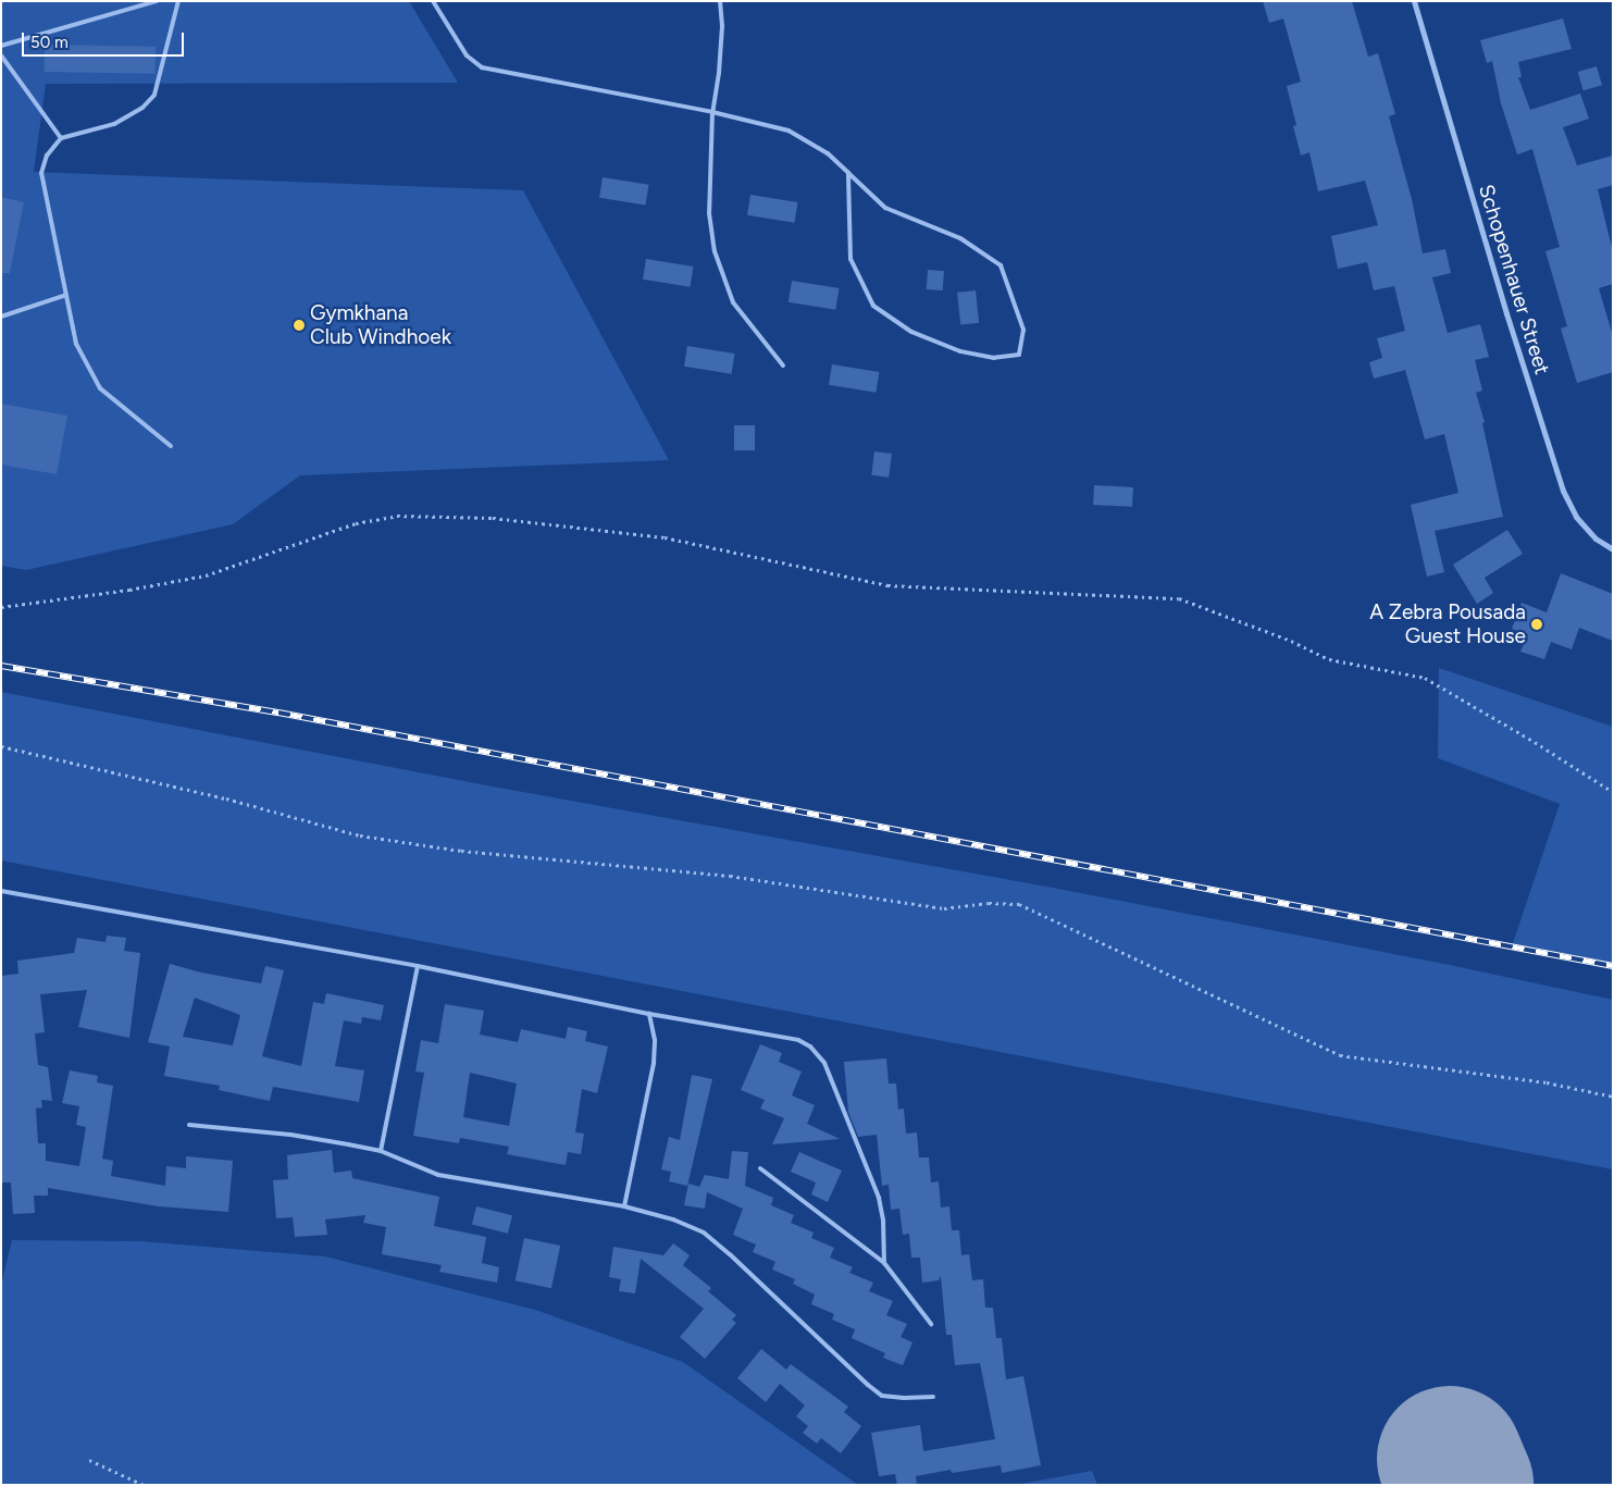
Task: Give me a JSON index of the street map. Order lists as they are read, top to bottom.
{
  "streets": {
    "street": ["Schopenhauer Street"]
  },
  "places": ["Gymkhana Club Windhoek", "A Zebra Pousada Guest House"],
  "scale_bar": "50 m"
}
